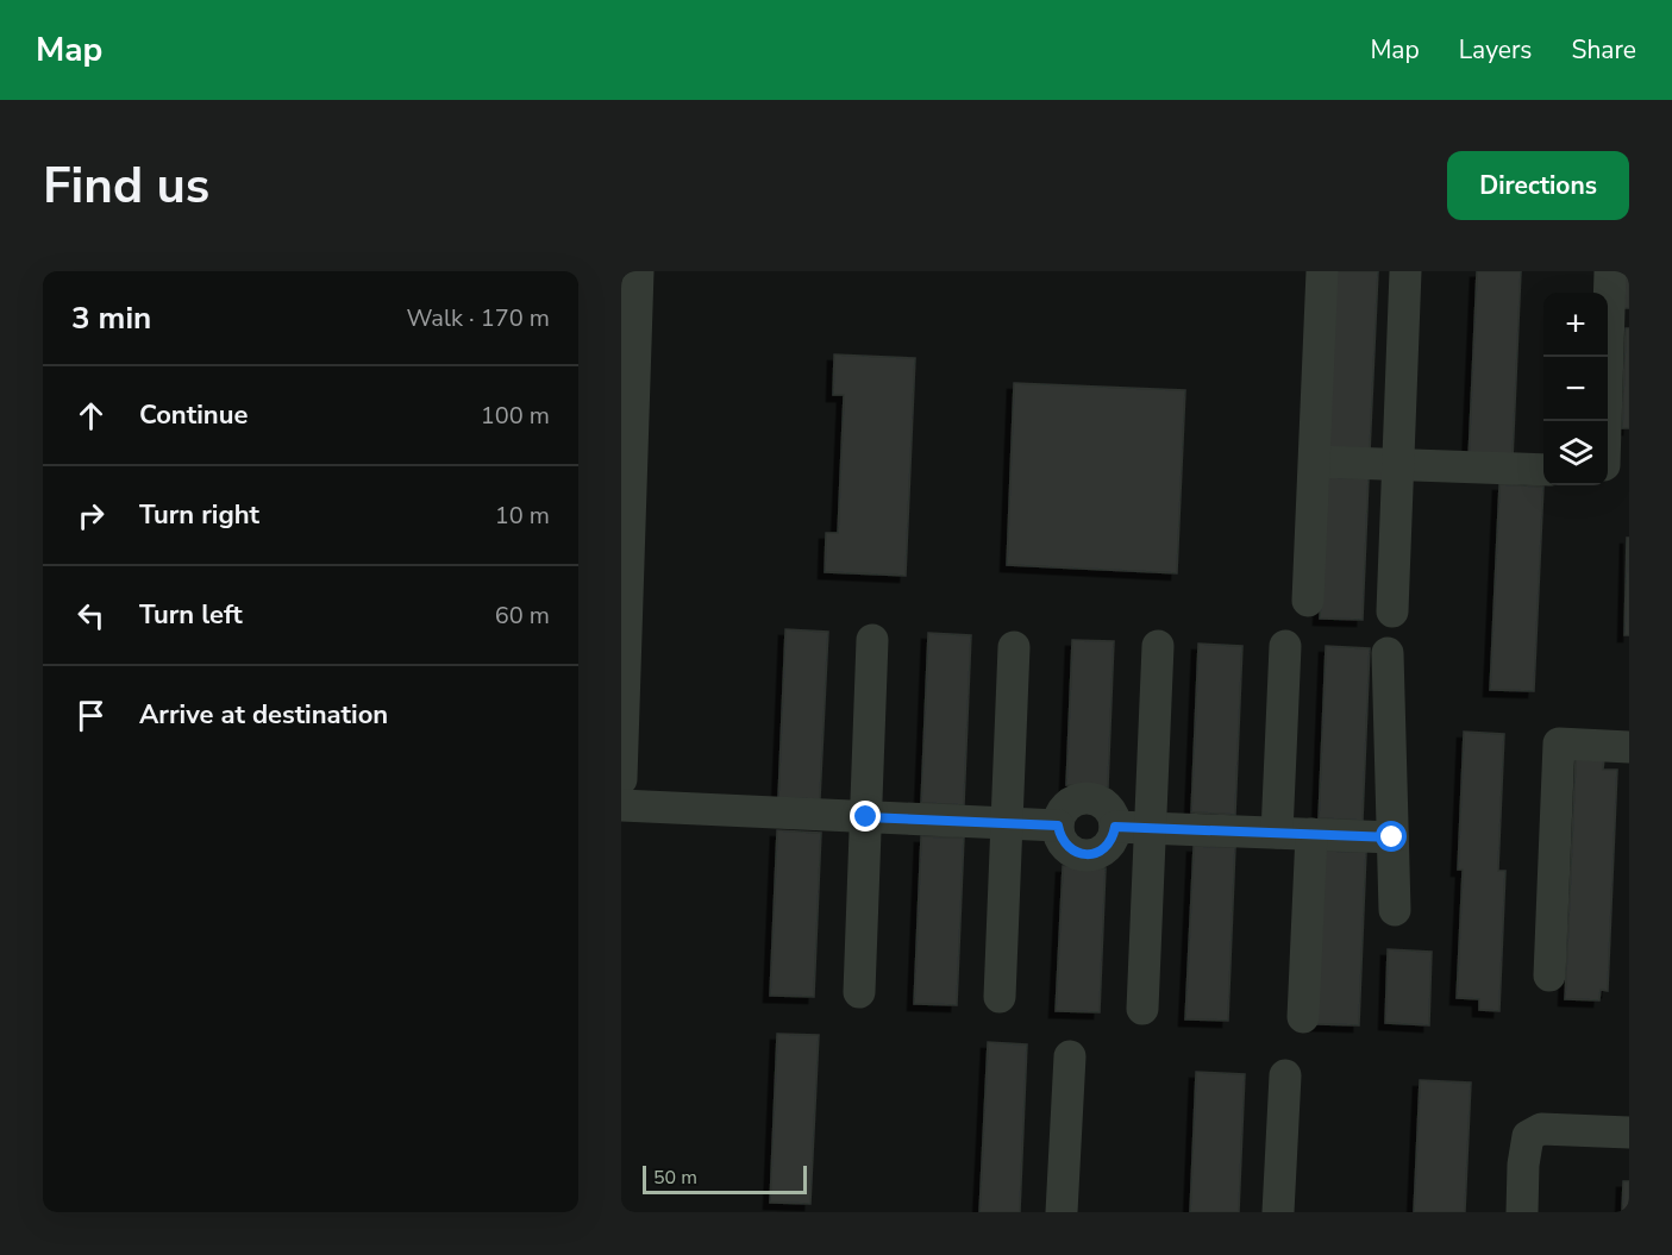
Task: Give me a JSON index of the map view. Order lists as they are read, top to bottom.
{
  "scale_bar": "50 m",
  "page": {
    "header": "Map",
    "nav": ["Map", "Layers", "Share"],
    "buttons": "Directions",
    "title": "Find us",
    "heading": ["3 min", "Walk · 170 m"],
    "map_buttons": ["+", "−"],
    "list": [
      ["Continue", "100 m"],
      ["Turn right", "10 m"],
      ["Turn left", "60 m"],
      "Arrive at destination"
    ],
    "scale": "50 m"
  }
}
